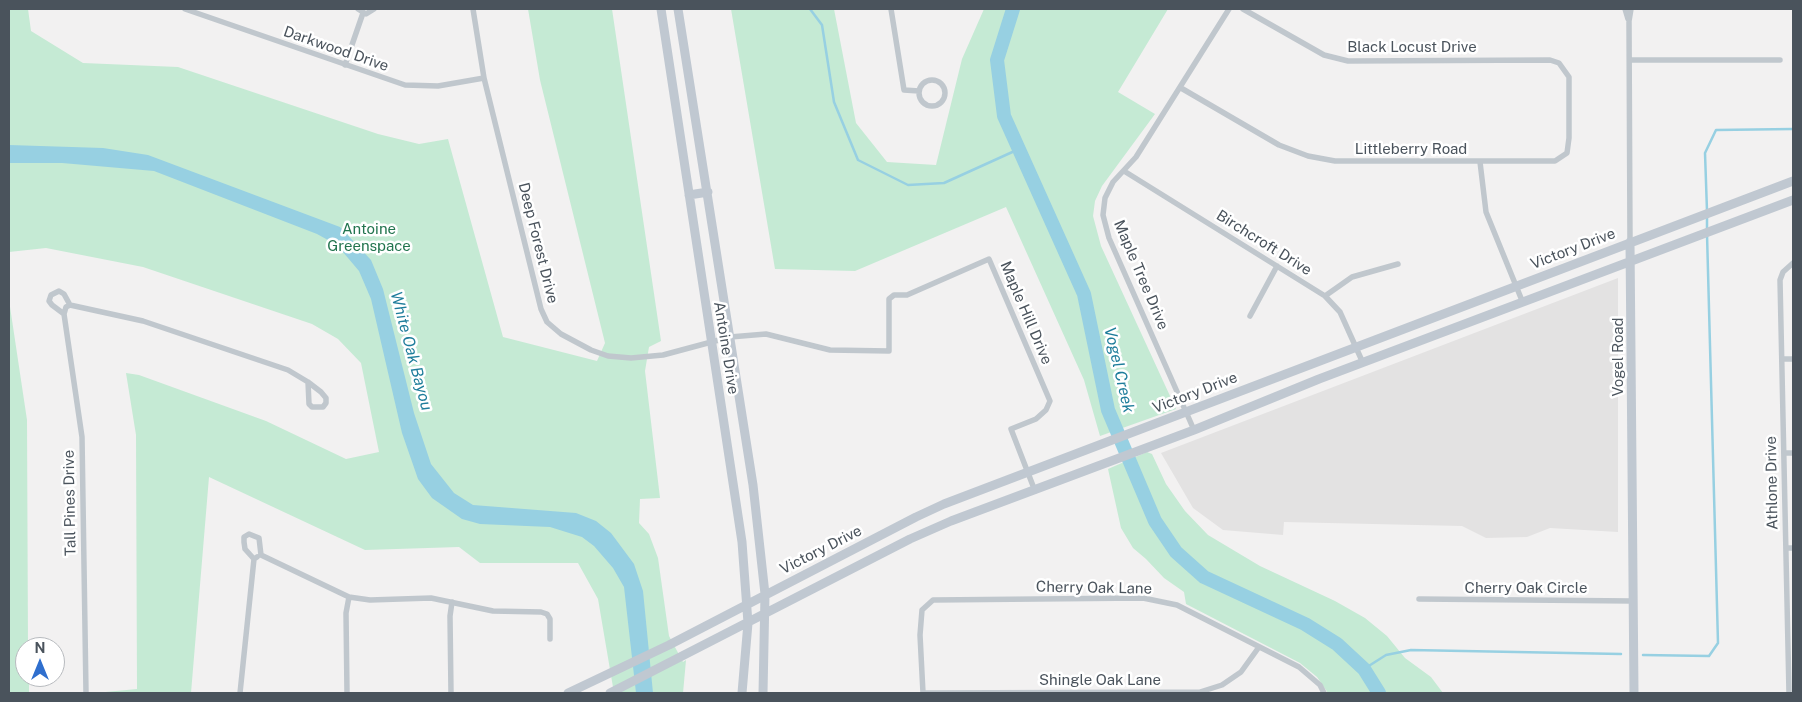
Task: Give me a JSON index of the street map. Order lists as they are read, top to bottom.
{
  "streets": {
    "main road": ["Victory Drive", "Antoine Drive", "Vogel Road"],
    "street": [
      "Black Locust Drive",
      "Darkwood Drive",
      "Littleberry Road",
      "Deep Forest Drive",
      "Birchcroft Drive",
      "Maple Tree Drive",
      "Maple Hill Drive",
      "Athlone Drive",
      "Tall Pines Drive",
      "Cherry Oak Lane",
      "Cherry Oak Circle",
      "Shingle Oak Lane"
    ]
  },
  "crossings": [
    ["Black Locust Drive", "Littleberry Road"],
    ["Darkwood Drive", "Deep Forest Drive"],
    ["Littleberry Road", "Maple Tree Drive"],
    ["Deep Forest Drive", "Maple Hill Drive"],
    ["Deep Forest Drive", "Antoine Drive"],
    ["Birchcroft Drive", "Victory Drive"],
    ["Birchcroft Drive", "Maple Tree Drive"],
    ["Victory Drive", "Maple Tree Drive"],
    ["Victory Drive", "Maple Hill Drive"],
    ["Victory Drive", "Antoine Drive"],
    ["Victory Drive", "Vogel Road"],
    ["Maple Hill Drive", "Antoine Drive"],
    ["Vogel Road", "Cherry Oak Circle"],
    ["Cherry Oak Lane", "Shingle Oak Lane"]
  ],
  "water": ["White Oak Bayou", "Vogel Creek"],
  "parks": ["Antoine Greenspace"],
  "north": "top"
}
